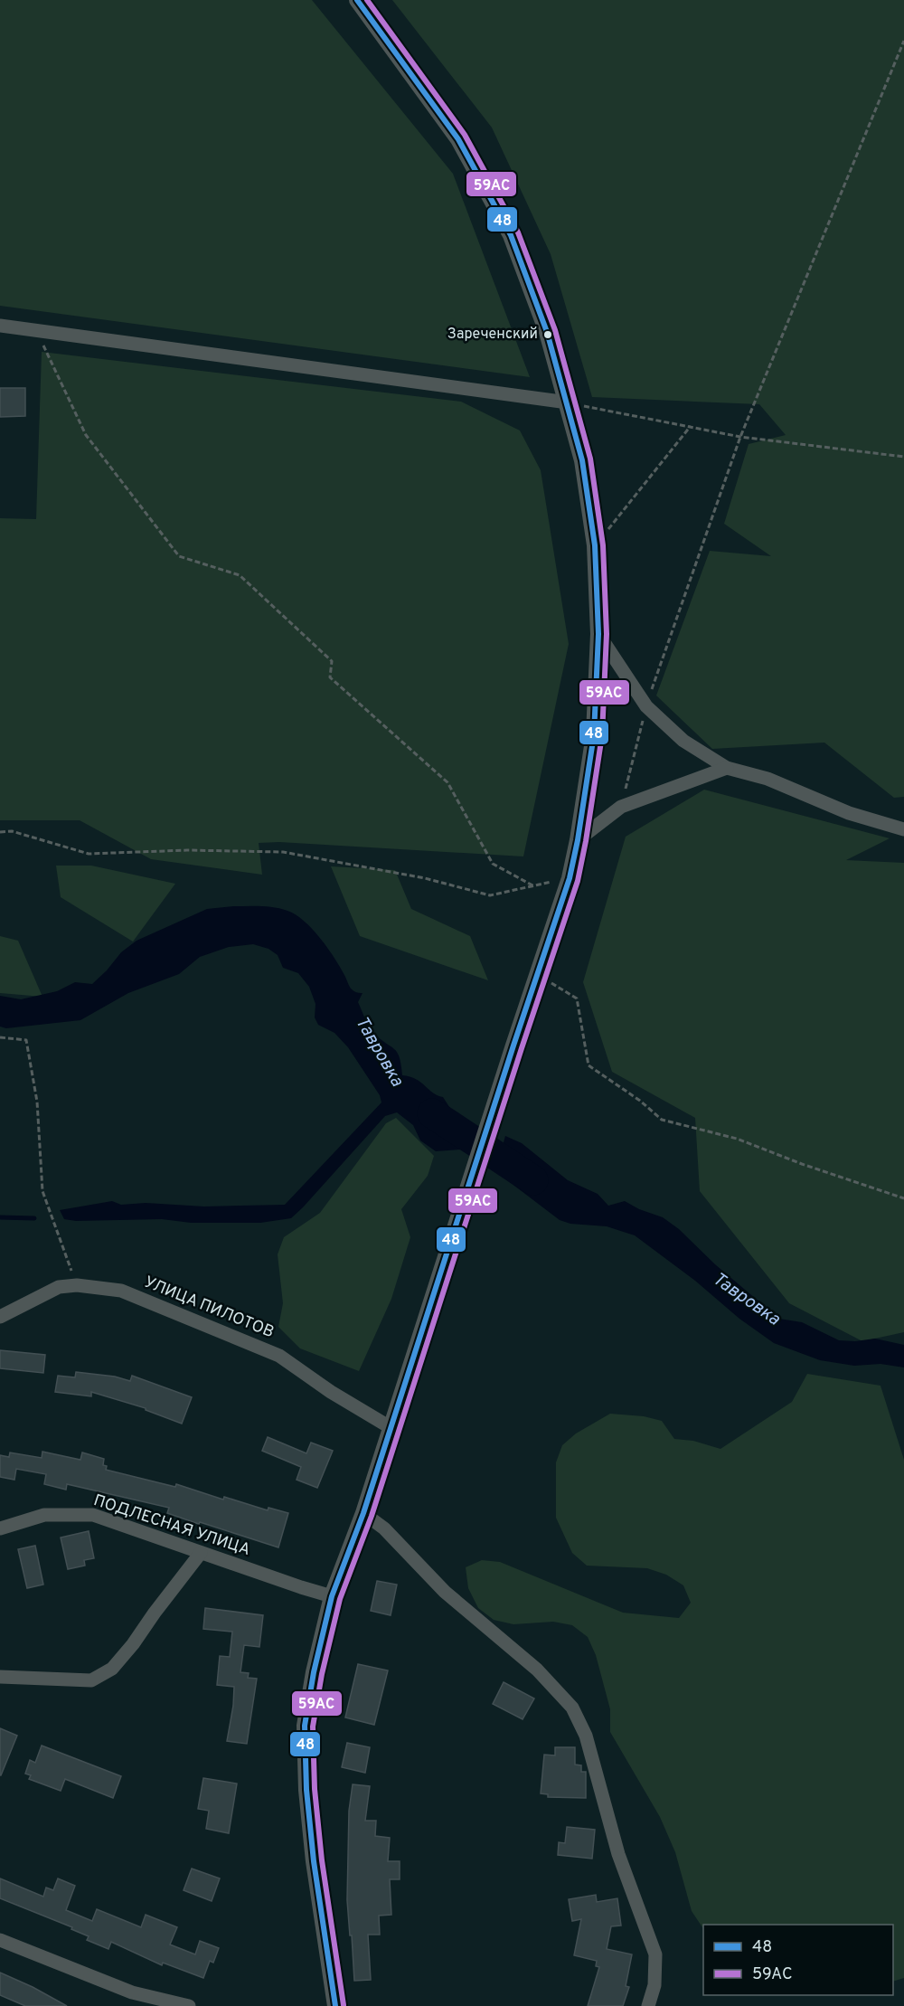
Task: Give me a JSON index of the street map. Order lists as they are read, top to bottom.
{
  "streets": {
    "street": ["УЛИЦА ПИЛОТОВ", "ПОДЛЕСНАЯ УЛИЦА"]
  },
  "water": ["Тавровка"],
  "places": ["Зареченский"],
  "lines": ["transit line 48", "transit line 59АС"],
  "legend": ["48", "59АС"]
}
